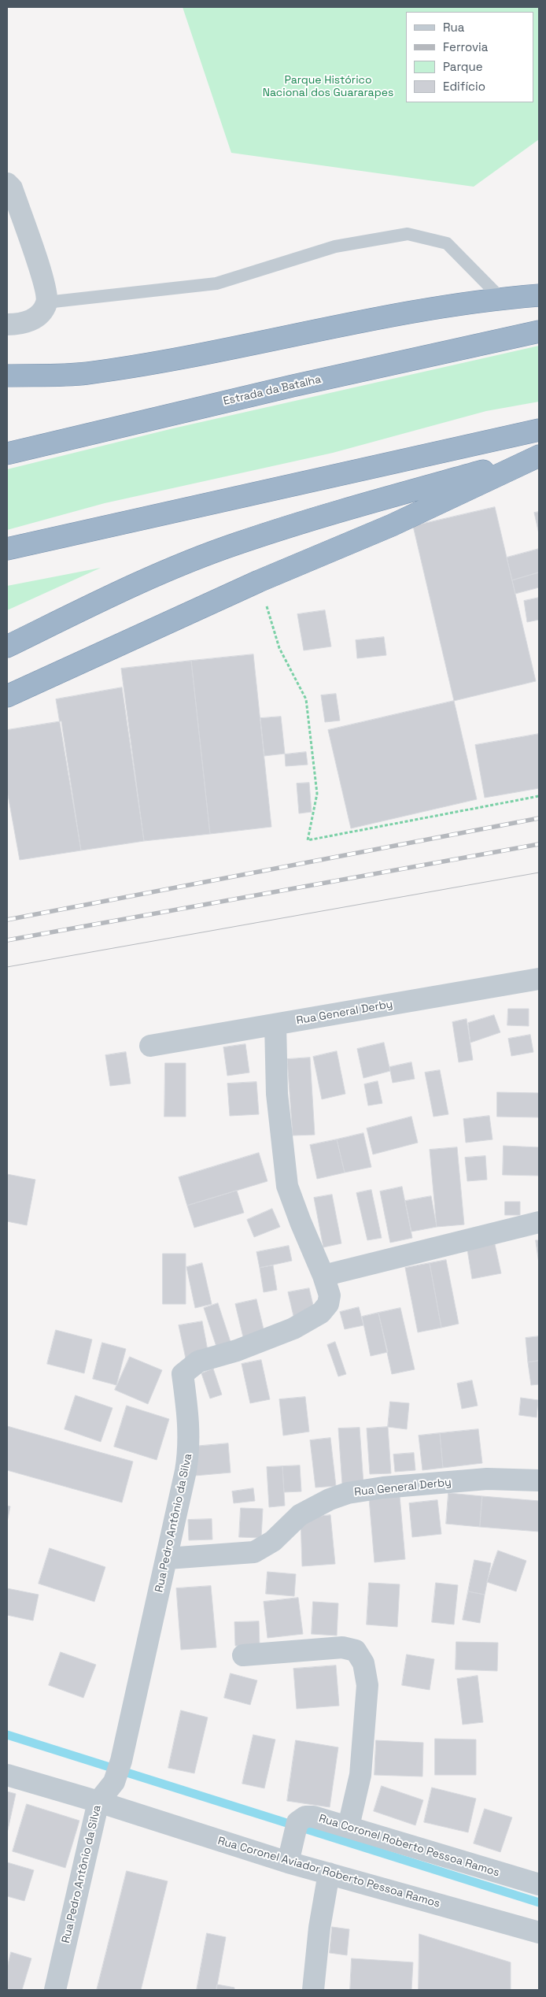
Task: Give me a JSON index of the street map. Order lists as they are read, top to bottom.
{
  "streets": {
    "highway": ["Estrada da Batalha"],
    "street": [
      "Rua General Derby",
      "Rua Pedro Antônio da Silva",
      "Rua Coronel Roberto Pessoa Ramos",
      "Rua Coronel Aviador Roberto Pessoa Ramos"
    ]
  },
  "crossings": [
    ["Rua General Derby", "Rua Pedro Antônio da Silva"],
    ["Rua Pedro Antônio da Silva", "Rua Coronel Aviador Roberto Pessoa Ramos"],
    ["Rua Coronel Roberto Pessoa Ramos", "Rua Coronel Aviador Roberto Pessoa Ramos"]
  ],
  "parks": ["Parque Histórico Nacional dos Guararapes"],
  "legend": [
    "Rua",
    "Ferrovia",
    "Parque",
    "Edifício"
  ]
}
